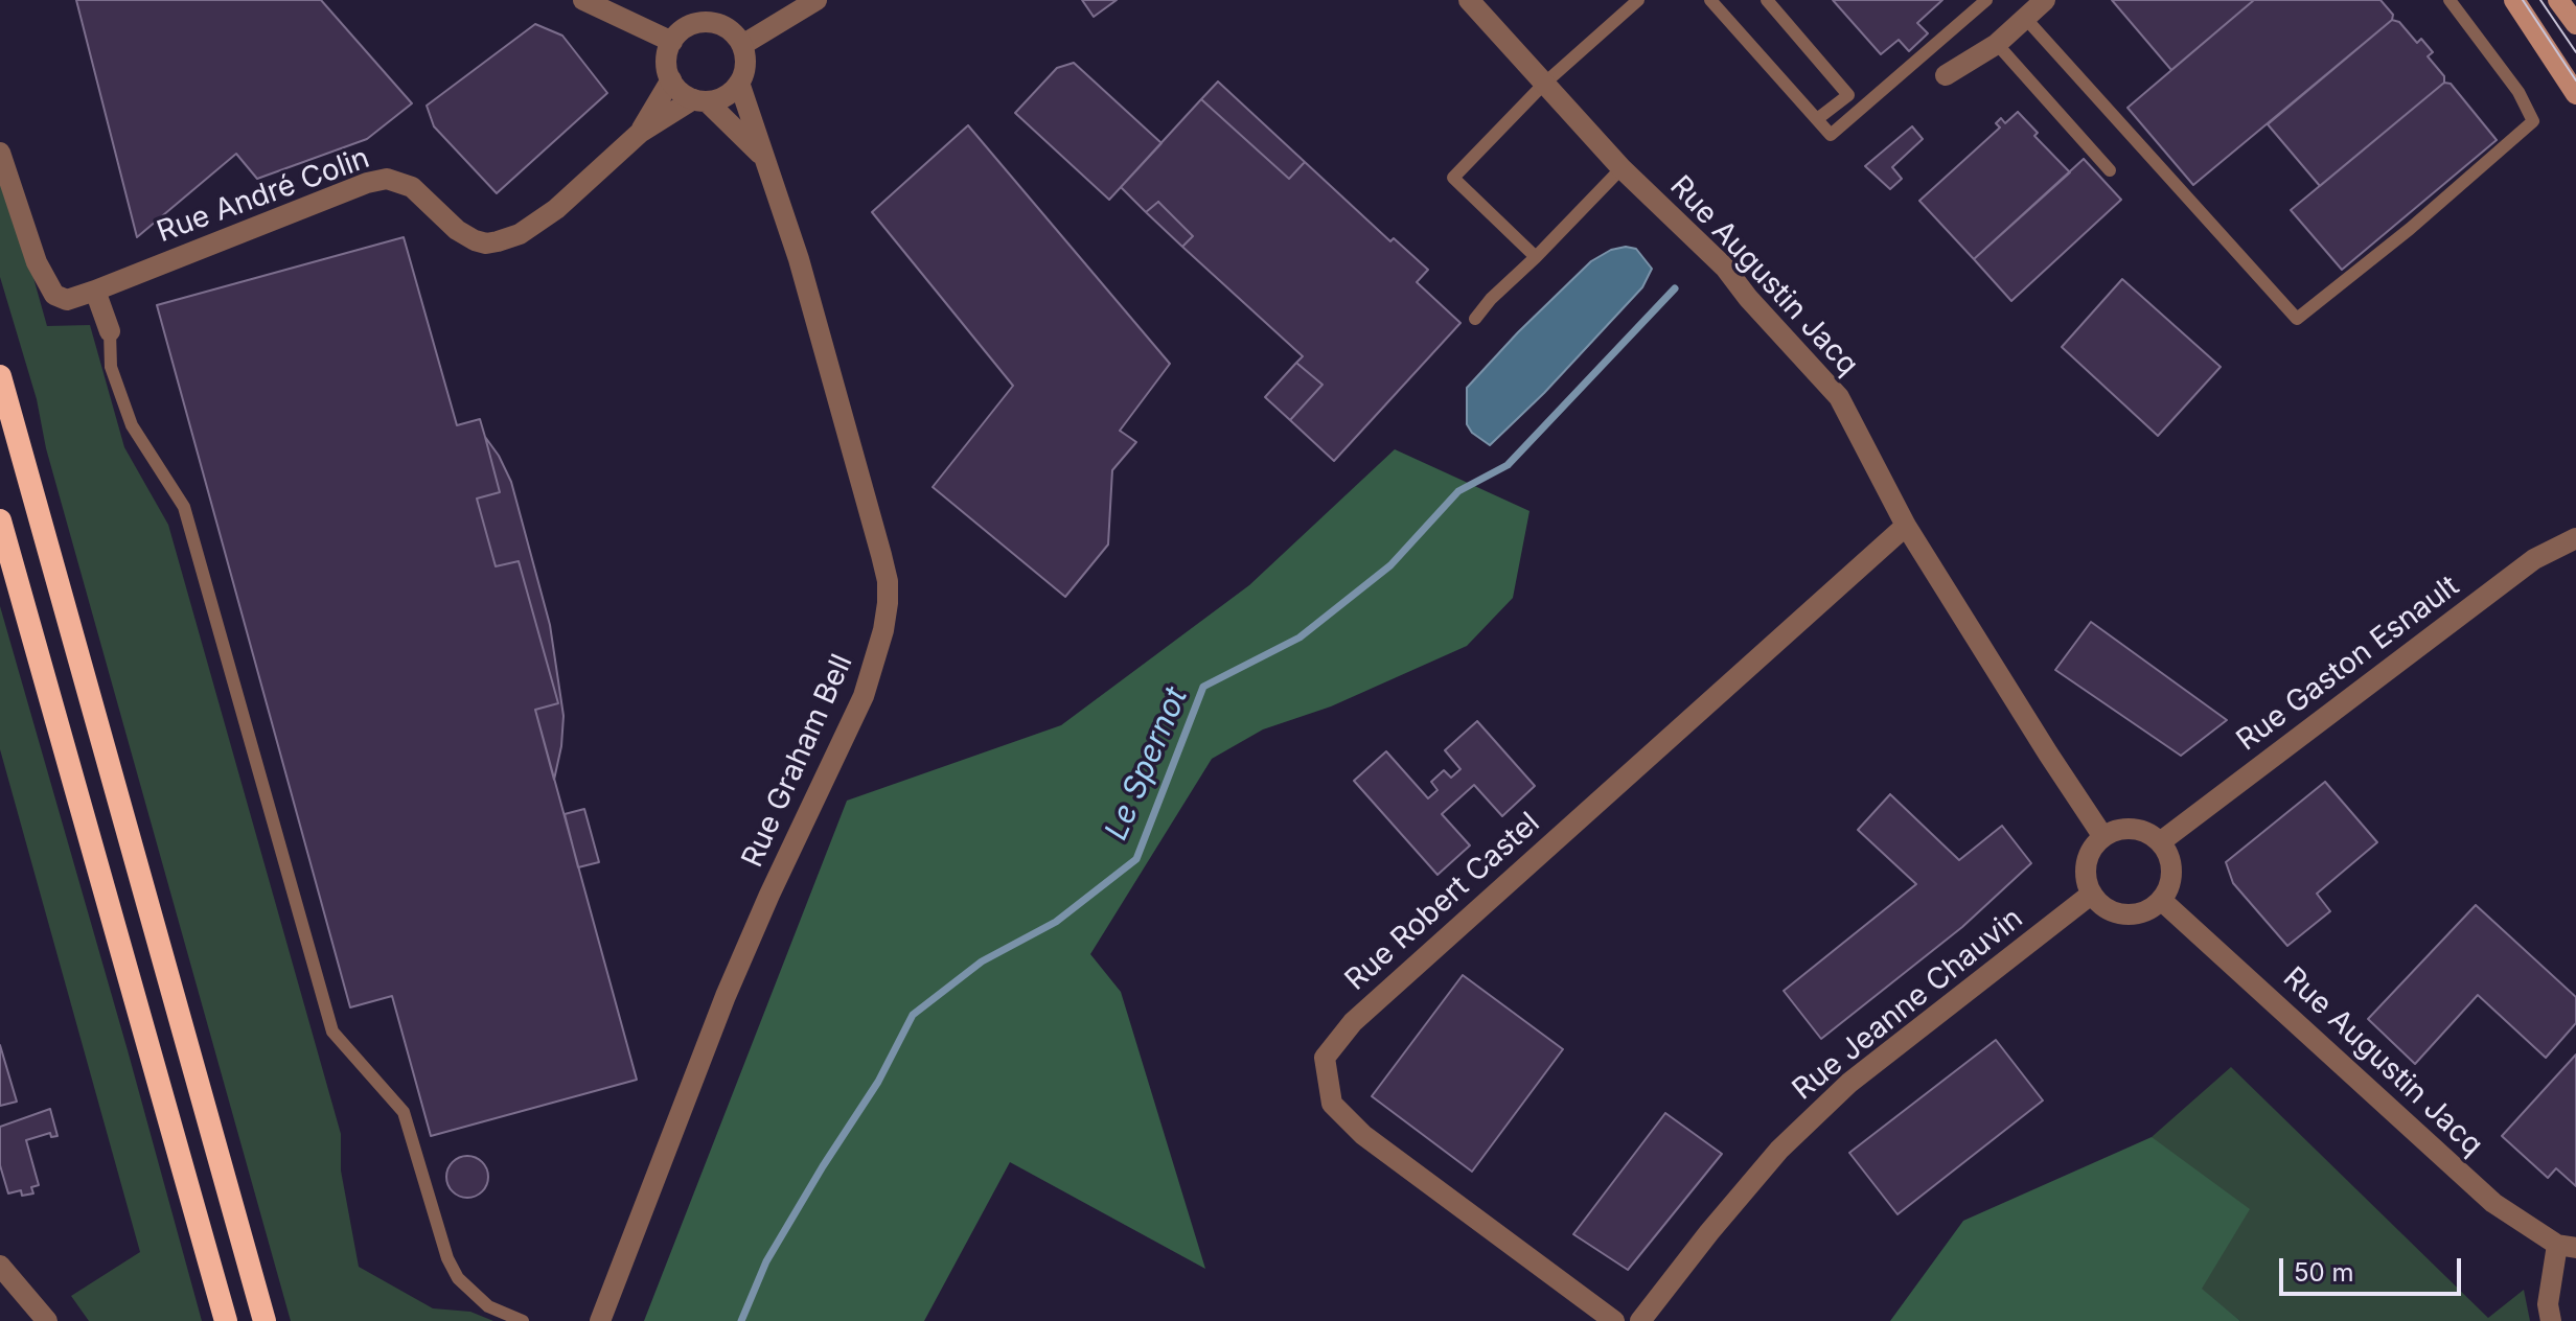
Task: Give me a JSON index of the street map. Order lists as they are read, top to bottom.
{
  "streets": {
    "street": [
      "Rue André Colin",
      "Rue Augustin Jacq",
      "Rue Gaston Esnault",
      "Rue Graham Bell",
      "Rue Robert Castel",
      "Rue Jeanne Chauvin"
    ]
  },
  "crossings": [
    ["Rue André Colin", "Rue Graham Bell"],
    ["Rue Augustin Jacq", "Rue Gaston Esnault"],
    ["Rue Augustin Jacq", "Rue Robert Castel"],
    ["Rue Augustin Jacq", "Rue Jeanne Chauvin"],
    ["Rue Gaston Esnault", "Rue Jeanne Chauvin"]
  ],
  "water": ["Le Spernot"],
  "scale_bar": "50 m"
}
